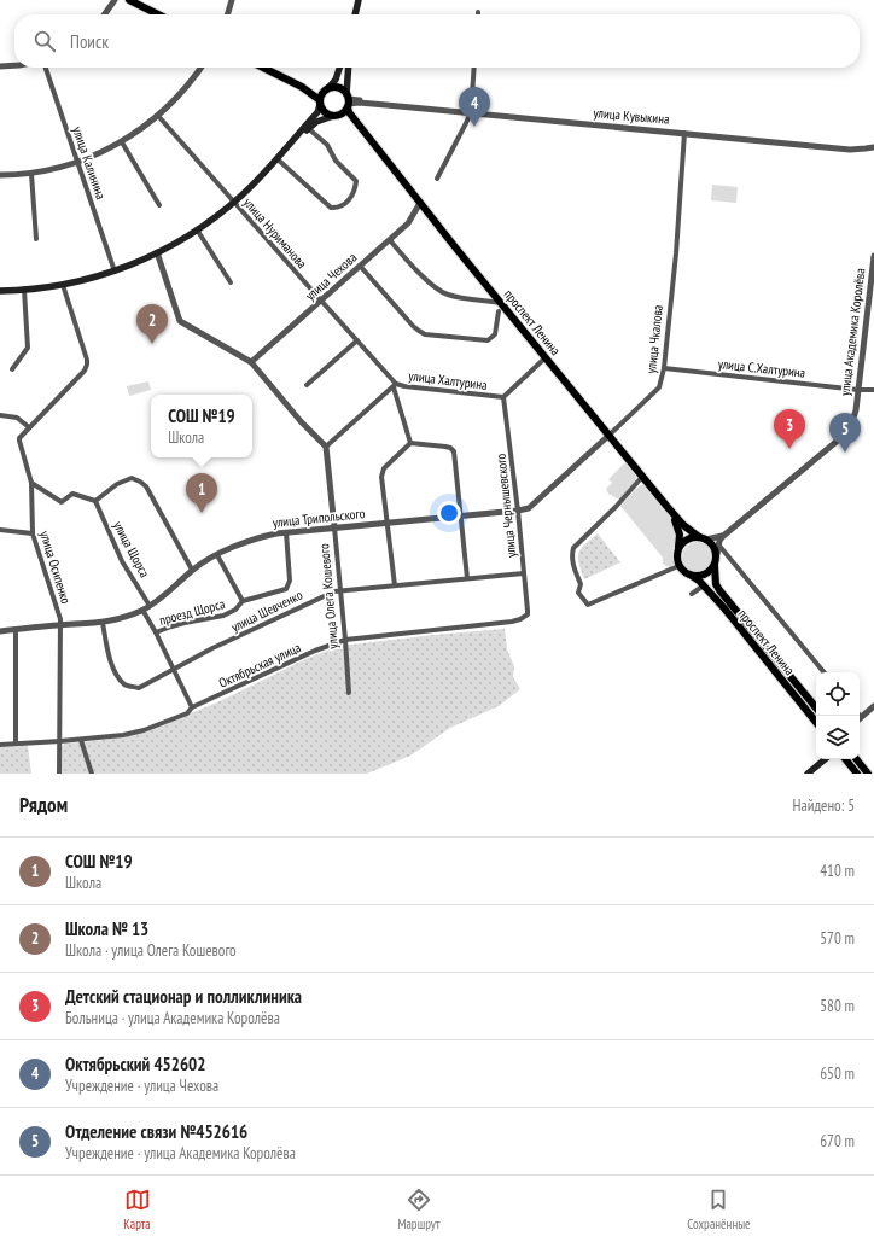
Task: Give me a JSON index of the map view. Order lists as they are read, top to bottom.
{
  "streets": {
    "main road": ["проспект Ленина"],
    "street": [
      "улица Кувыкина",
      "улица Калинина",
      "улица Нуриманова",
      "улица Чехова",
      "улица Академика Королёва",
      "улица Чкалова",
      "улица С.Халтурина",
      "улица Халтурина",
      "улица Чернышевского",
      "улица Трипольского",
      "улица Щорса",
      "улица Осипенко",
      "улица Олега Кошевого",
      "улица Шевченко",
      "проезд Щорса",
      "Октябрьская улица"
    ]
  },
  "crossings": [
    ["улица Кувыкина", "проспект Ленина"],
    ["улица Кувыкина", "улица Чкалова"],
    ["улица Нуриманова", "улица Чехова"],
    ["улица Нуриманова", "улица Халтурина"],
    ["улица Чехова", "проспект Ленина"],
    ["проспект Ленина", "улица Чкалова"],
    ["улица Академика Королёва", "улица С.Халтурина"],
    ["улица Чкалова", "улица С.Халтурина"],
    ["улица Чкалова", "улица Чернышевского"],
    ["улица Чкалова", "улица Трипольского"],
    ["улица Халтурина", "улица Чернышевского"],
    ["улица Халтурина", "улица Олега Кошевого"],
    ["улица Чернышевского", "улица Трипольского"],
    ["улица Чернышевского", "улица Шевченко"],
    ["улица Чернышевского", "Октябрьская улица"],
    ["улица Трипольского", "улица Щорса"],
    ["улица Трипольского", "улица Осипенко"],
    ["улица Трипольского", "улица Олега Кошевого"],
    ["улица Трипольского", "улица Шевченко"],
    ["улица Трипольского", "проезд Щорса"],
    ["улица Осипенко", "Октябрьская улица"],
    ["улица Олега Кошевого", "улица Шевченко"],
    ["улица Олега Кошевого", "Октябрьская улица"]
  ],
  "page": {
    "search": "Поиск",
    "pins": [
      "4",
      "2",
      "3",
      "5",
      "1"
    ],
    "popup": ["СОШ №19", "Школа"],
    "heading": ["Рядом", "Найдено: 5"],
    "list": [
      {
        "mark": "1",
        "name": "СОШ №19",
        "note": "Школа",
        "value": "410 m"
      },
      {
        "mark": "2",
        "name": "Школа № 13",
        "note": "Школа · улица Олега Кошевого",
        "value": "570 m"
      },
      {
        "mark": "3",
        "name": "Детский стационар и полликлиника",
        "note": "Больница · улица Академика Королёва",
        "value": "580 m"
      },
      {
        "mark": "4",
        "name": "Октябрьский 452602",
        "note": "Учреждение · улица Чехова",
        "value": "650 m"
      },
      {
        "mark": "5",
        "name": "Отделение связи №452616",
        "note": "Учреждение · улица Академика Королёва",
        "value": "670 m"
      }
    ],
    "nav": ["Карта", "Маршрут", "Сохранённые"]
  }
}
